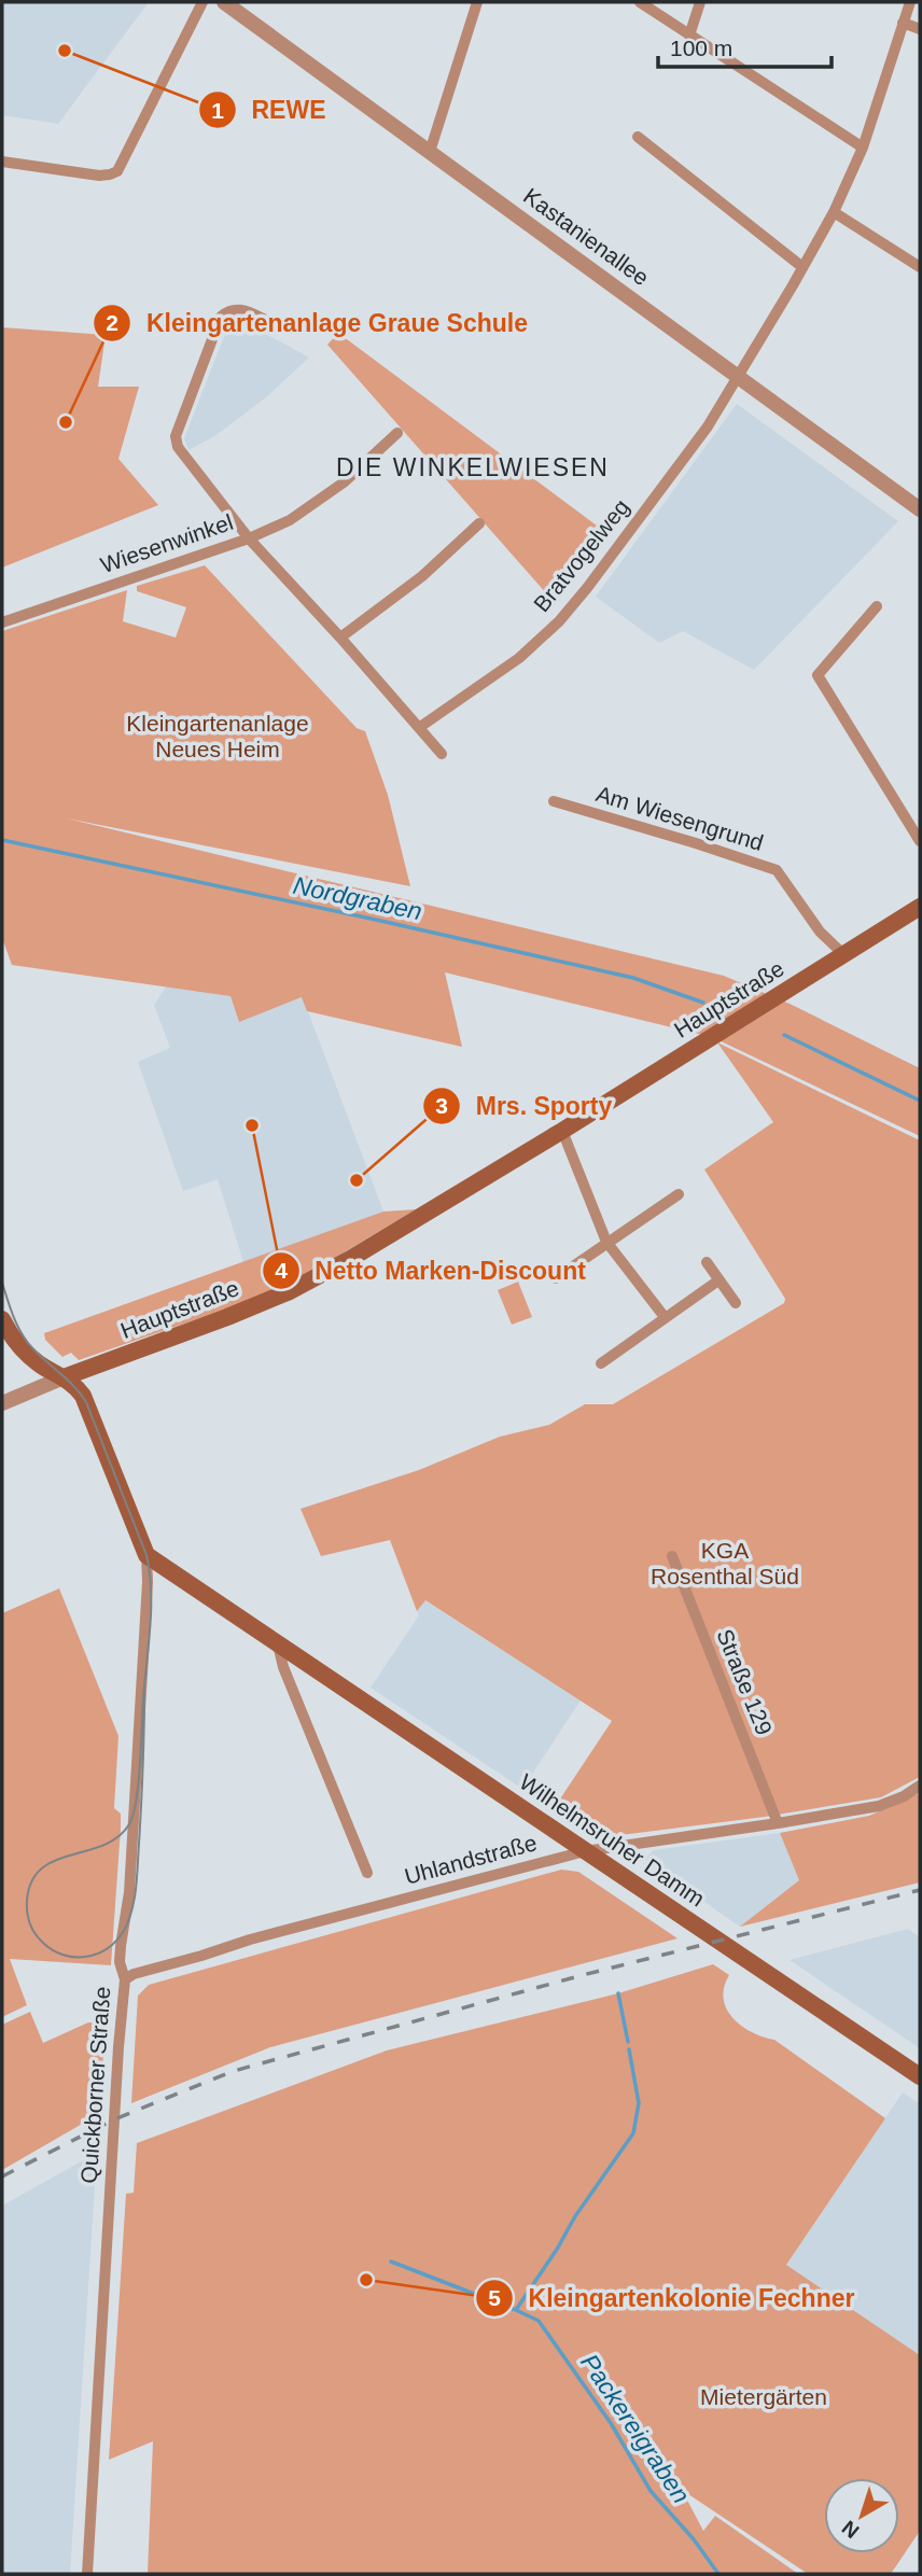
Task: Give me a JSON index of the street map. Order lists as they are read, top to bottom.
{
  "streets": {
    "main road": ["Hauptstraße", "Wilhelmsruher Damm"],
    "street": [
      "Kastanienallee",
      "Wiesenwinkel",
      "Bratvogelweg",
      "Am Wiesengrund",
      "Straße 129",
      "Uhlandstraße",
      "Quickborner Straße"
    ]
  },
  "crossings": [
    ["Kastanienallee", "Bratvogelweg"],
    ["Am Wiesengrund", "Hauptstraße"],
    ["Straße 129", "Uhlandstraße"],
    ["Wilhelmsruher Damm", "Uhlandstraße"],
    ["Wilhelmsruher Damm", "Quickborner Straße"],
    ["Uhlandstraße", "Quickborner Straße"]
  ],
  "districts": ["DIE WINKELWIESEN"],
  "water": ["Nordgraben", "Packereigraben"],
  "parks": ["Kleingartenanlage Neues Heim", "KGA Rosenthal Süd", "Mietergärten"],
  "places": [
    "REWE",
    "Kleingartenanlage Graue Schule",
    "Netto Marken-Discount",
    "Mrs. Sporty",
    "Kleingartenkolonie Fechner"
  ],
  "scale_bar": "100 m",
  "north": "bottom left"
}
